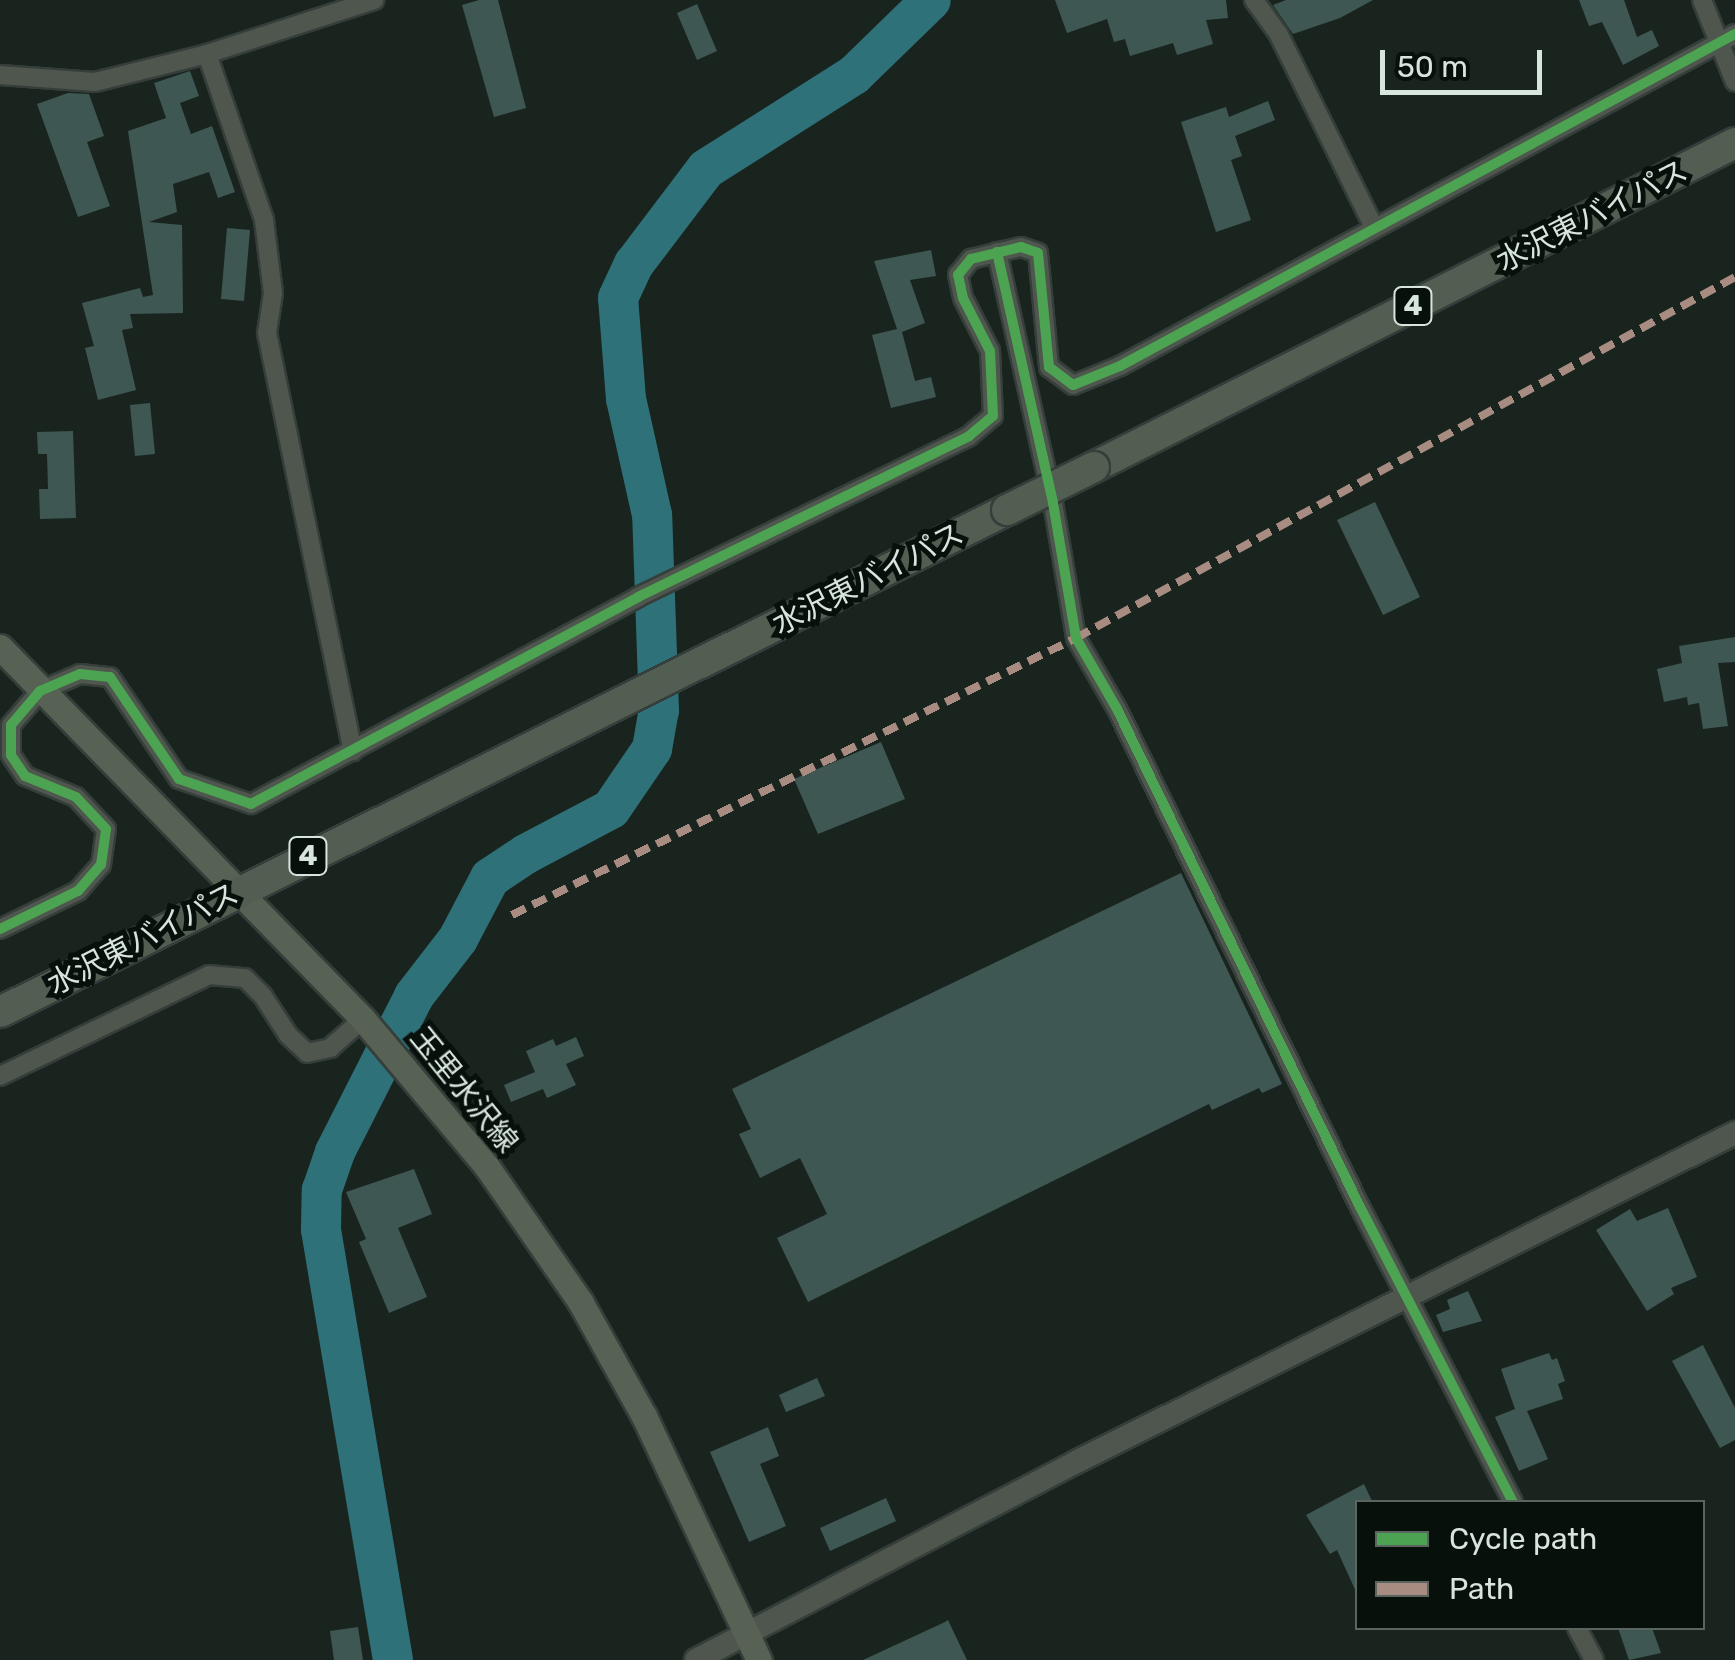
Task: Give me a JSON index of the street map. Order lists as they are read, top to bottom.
{
  "streets": {
    "highway": ["水沢東バイパス", "4"],
    "main road": ["玉里水沢線"]
  },
  "crossings": [
    ["水沢東バイパス", "玉里水沢線"]
  ],
  "legend": ["Cycle path", "Path"],
  "scale_bar": "50 m"
}
